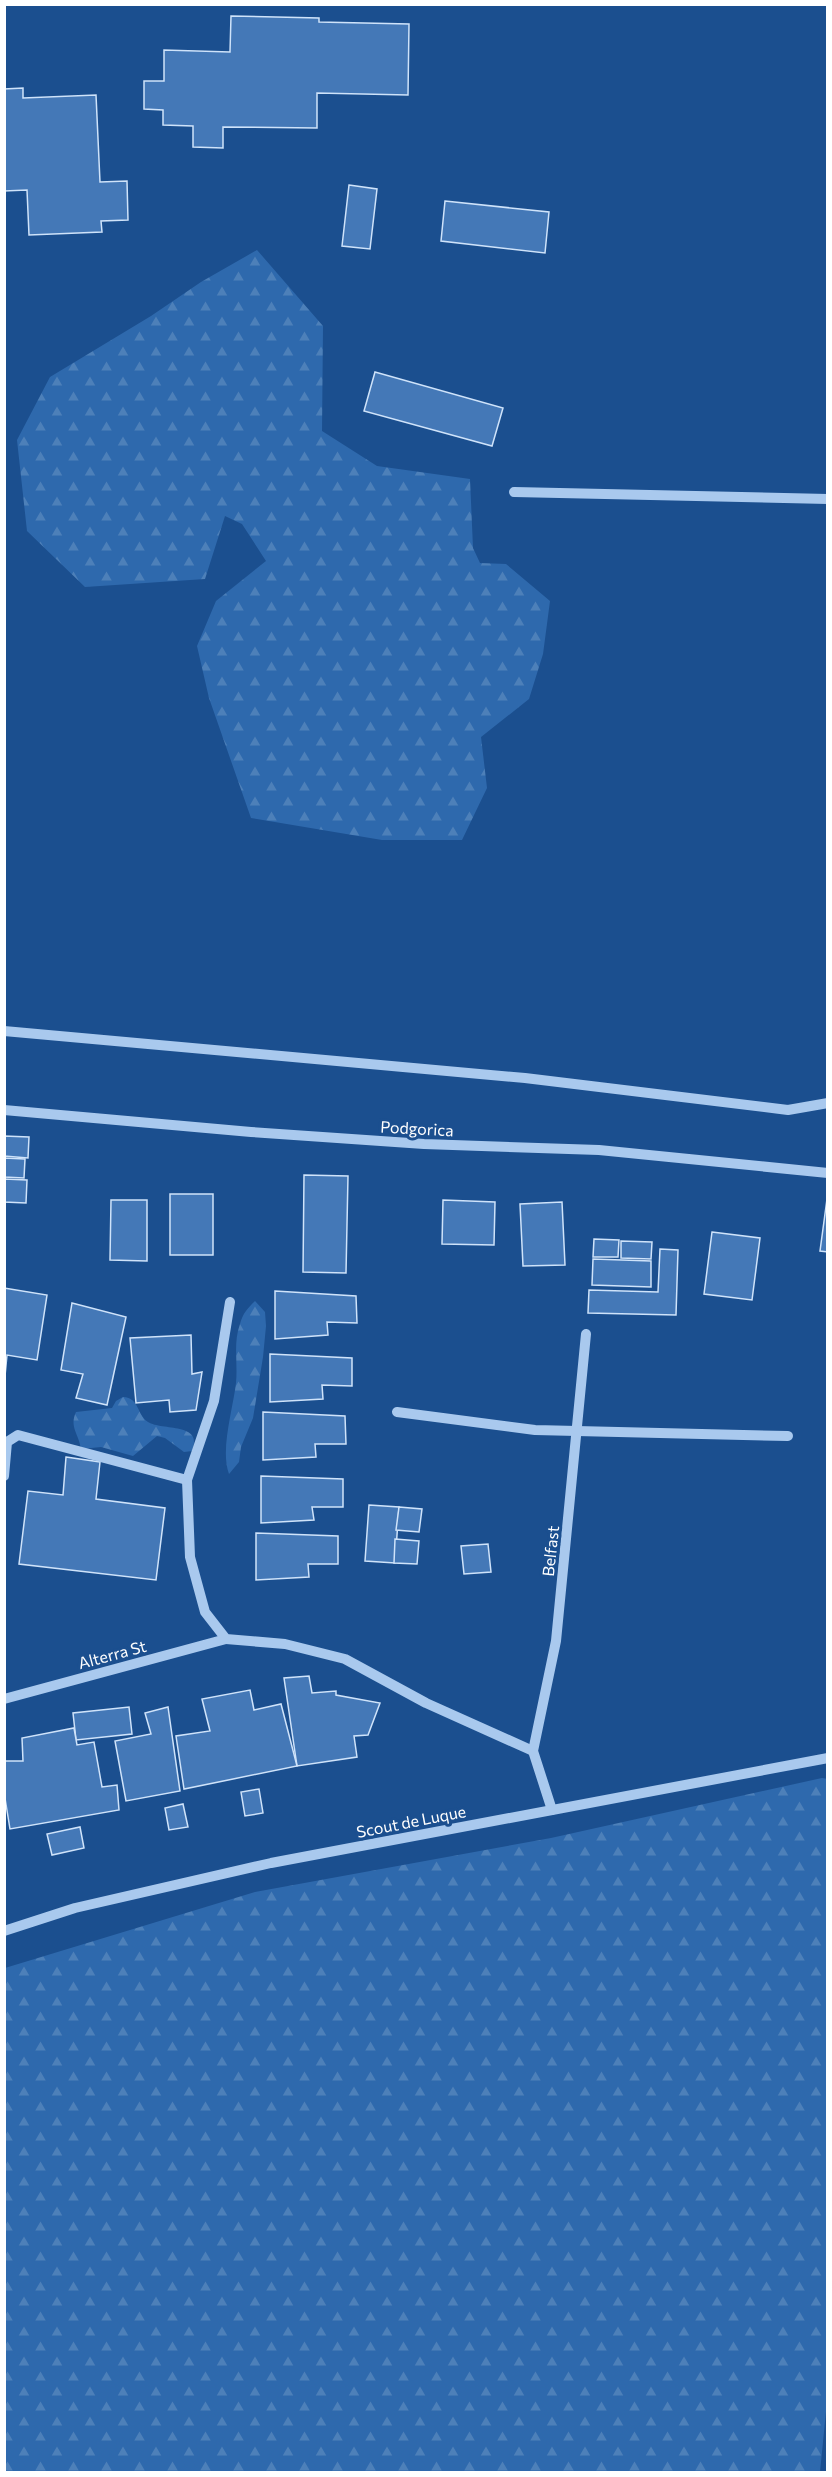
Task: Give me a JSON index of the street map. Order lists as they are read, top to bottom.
{
  "streets": {
    "street": [
      "Podgorica",
      "Belfast",
      "Alterra St",
      "Scout de Luque"
    ]
  },
  "crossings": [
    ["Belfast", "Alterra St"],
    ["Belfast", "Scout de Luque"]
  ]
}
